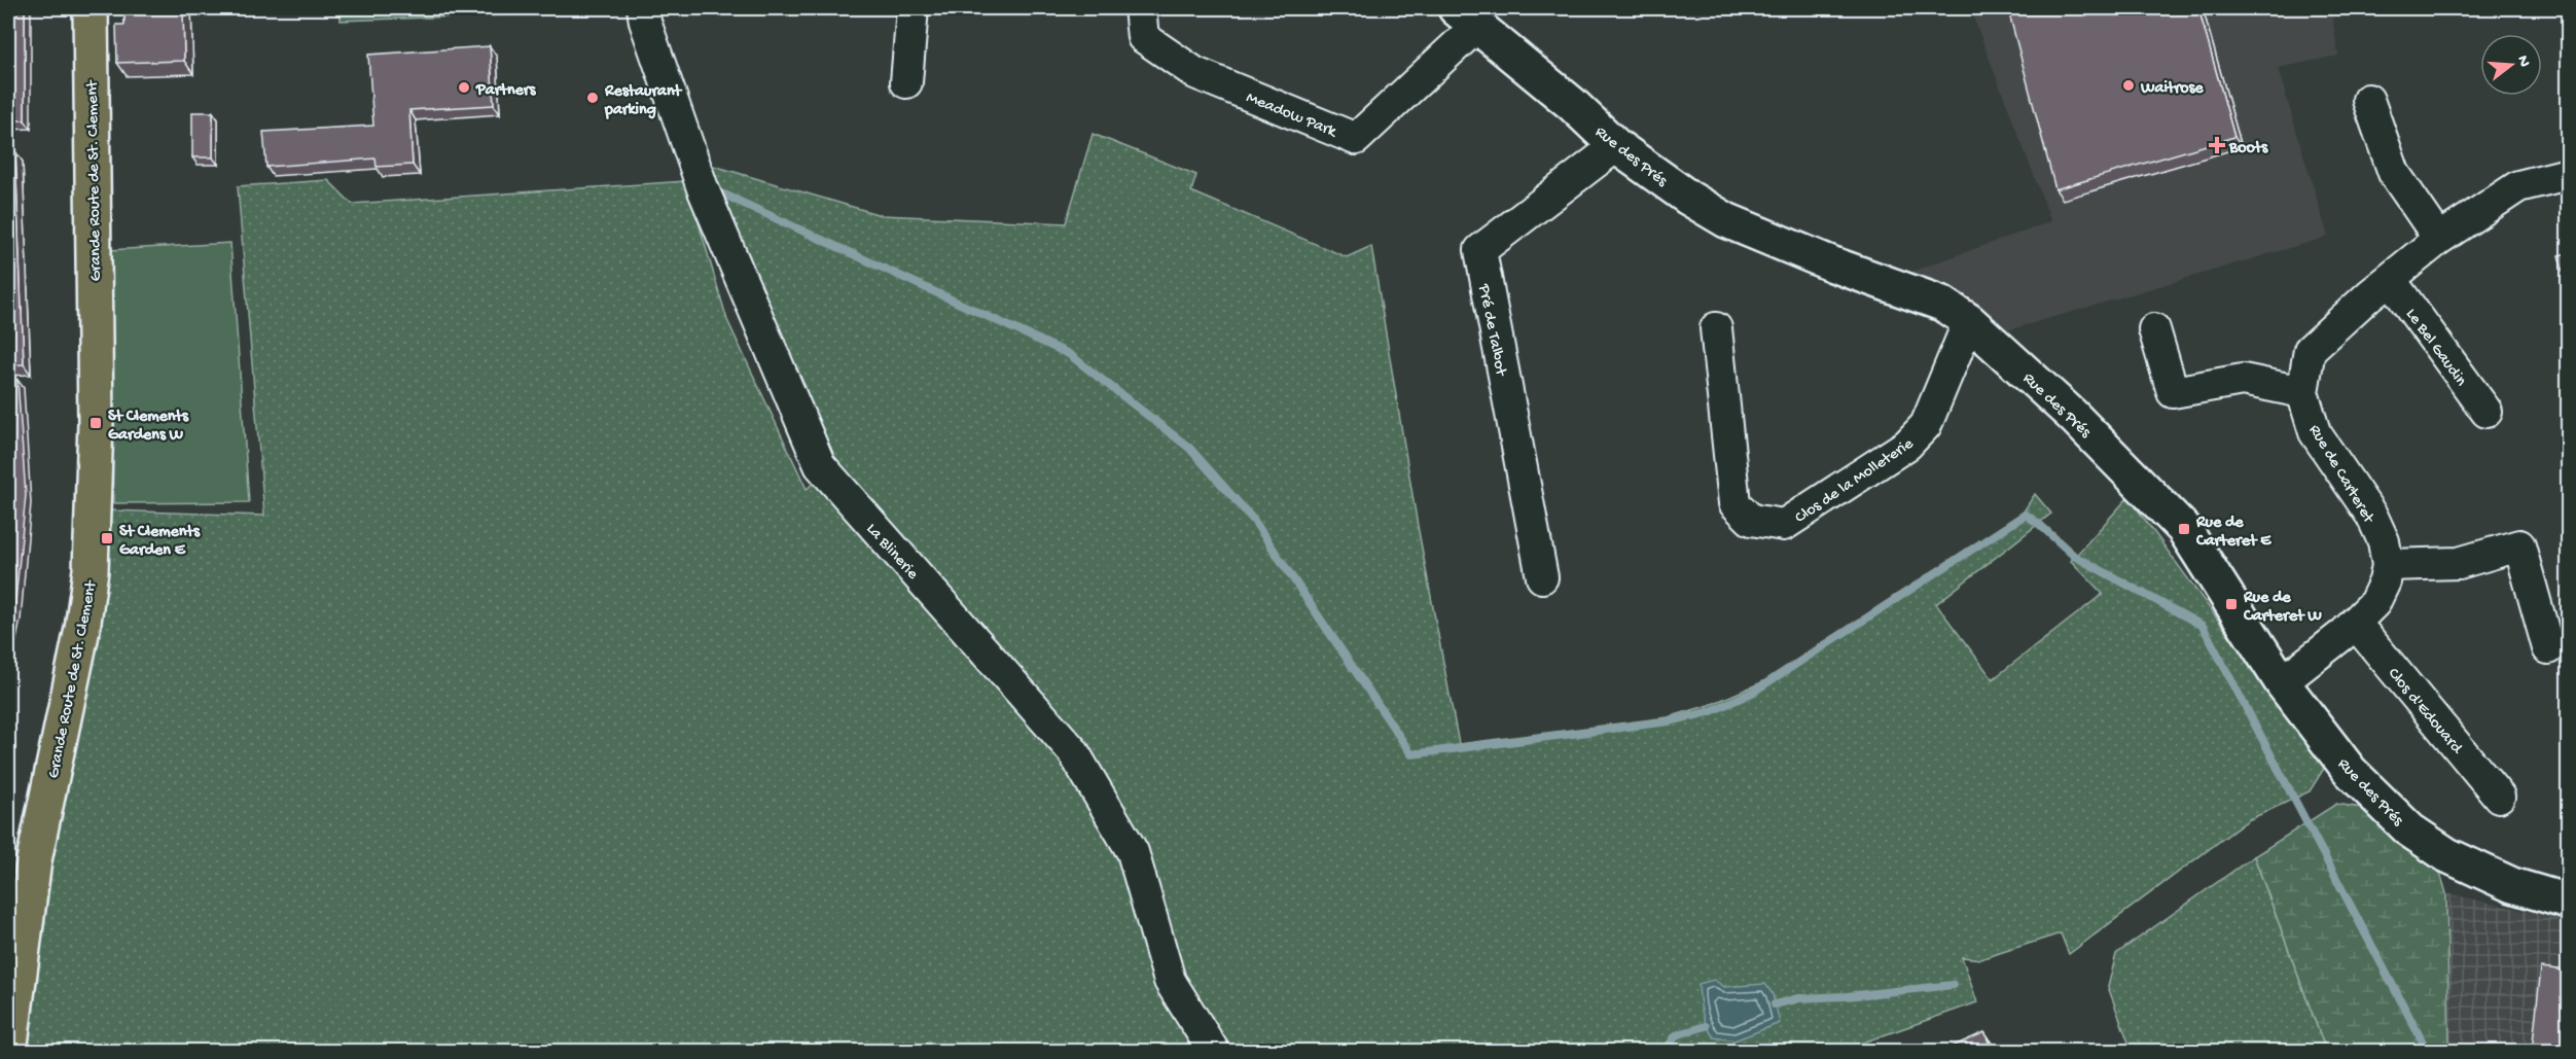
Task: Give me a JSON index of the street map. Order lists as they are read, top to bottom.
{
  "streets": {
    "main road": ["Rue des Prés", "Grande Route de St. Clement"],
    "street": [
      "Meadow Park",
      "Pré de Talbot",
      "Le Bel Gaudin",
      "Rue de Carteret",
      "Clos de la Molleterie",
      "La Blinerie",
      "Clos d'Edouard"
    ]
  },
  "crossings": [
    ["Meadow Park", "Rue des Prés"],
    ["Rue des Prés", "Pré de Talbot"],
    ["Rue des Prés", "Clos de la Molleterie"],
    ["Le Bel Gaudin", "Rue de Carteret"]
  ],
  "places": {
    "other": ["Waitrose", "Partners", "Restaurant parking"],
    "health": ["Boots"],
    "transit": [
      "St Clements Gardens W",
      "Rue de Carteret E",
      "St Clements Garden E",
      "Rue de Carteret W"
    ]
  },
  "north": "right"
}
